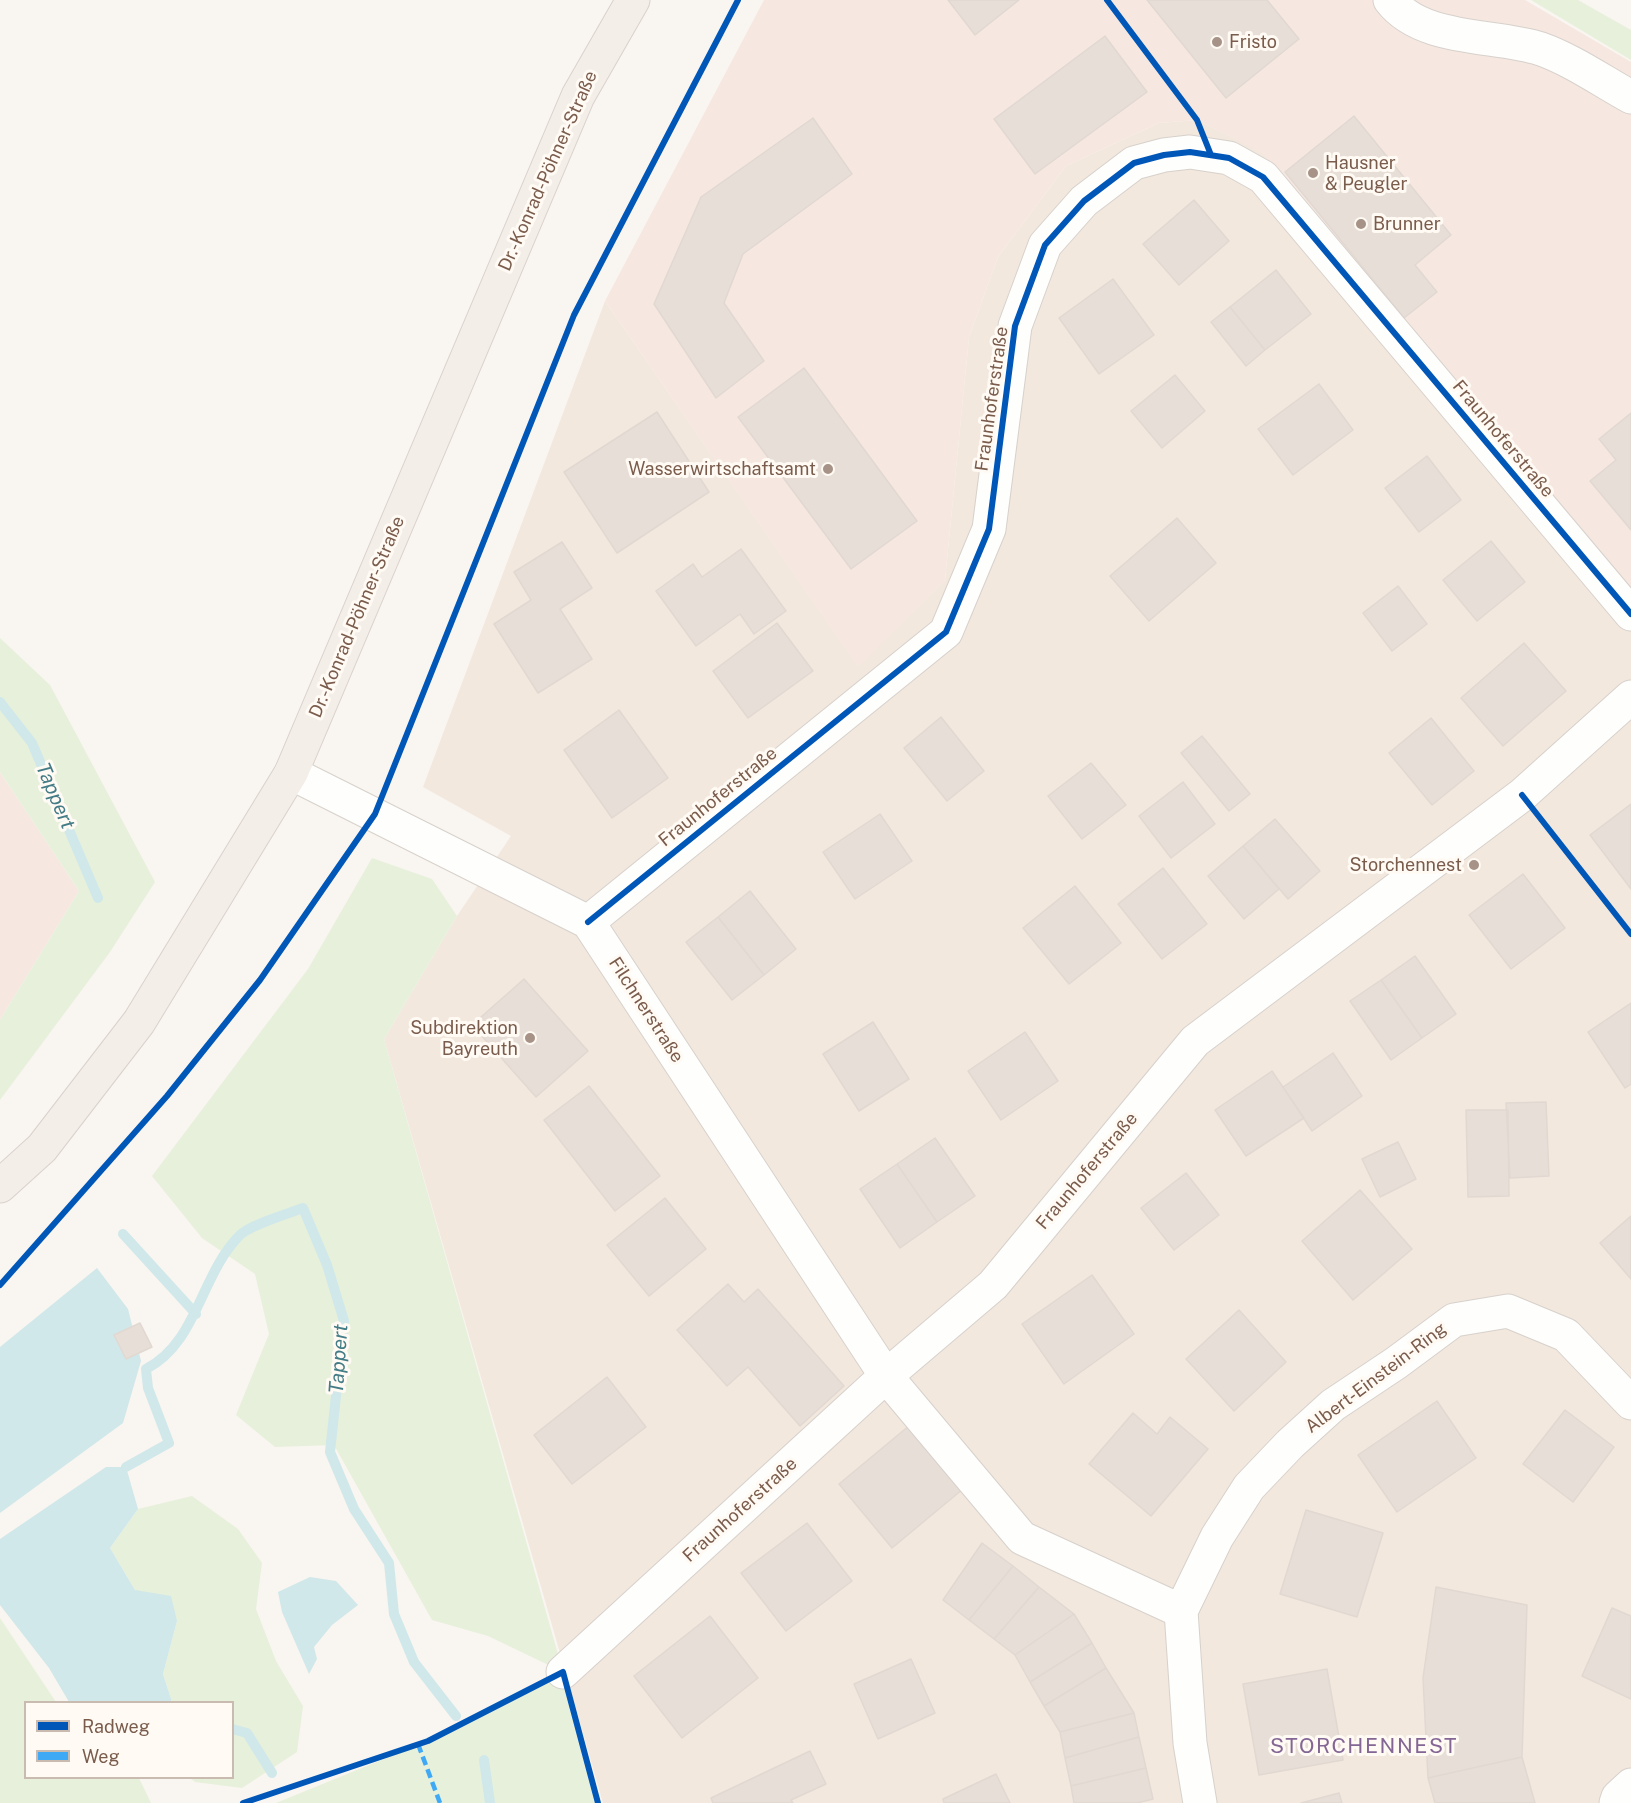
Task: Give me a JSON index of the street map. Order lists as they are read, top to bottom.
{
  "streets": {
    "main road": ["Dr.-Konrad-Pöhner-Straße"],
    "street": ["Fraunhoferstraße", "Filchnerstraße", "Albert-Einstein-Ring"]
  },
  "crossings": [
    ["Fraunhoferstraße", "Filchnerstraße"]
  ],
  "districts": ["STORCHENNEST"],
  "water": ["Tappert"],
  "places": [
    "Fristo",
    "Hausner & Peugler",
    "Brunner",
    "Wasserwirtschaftsamt",
    "Storchennest",
    "Subdirektion Bayreuth"
  ],
  "legend": ["Radweg", "Weg"]
}
